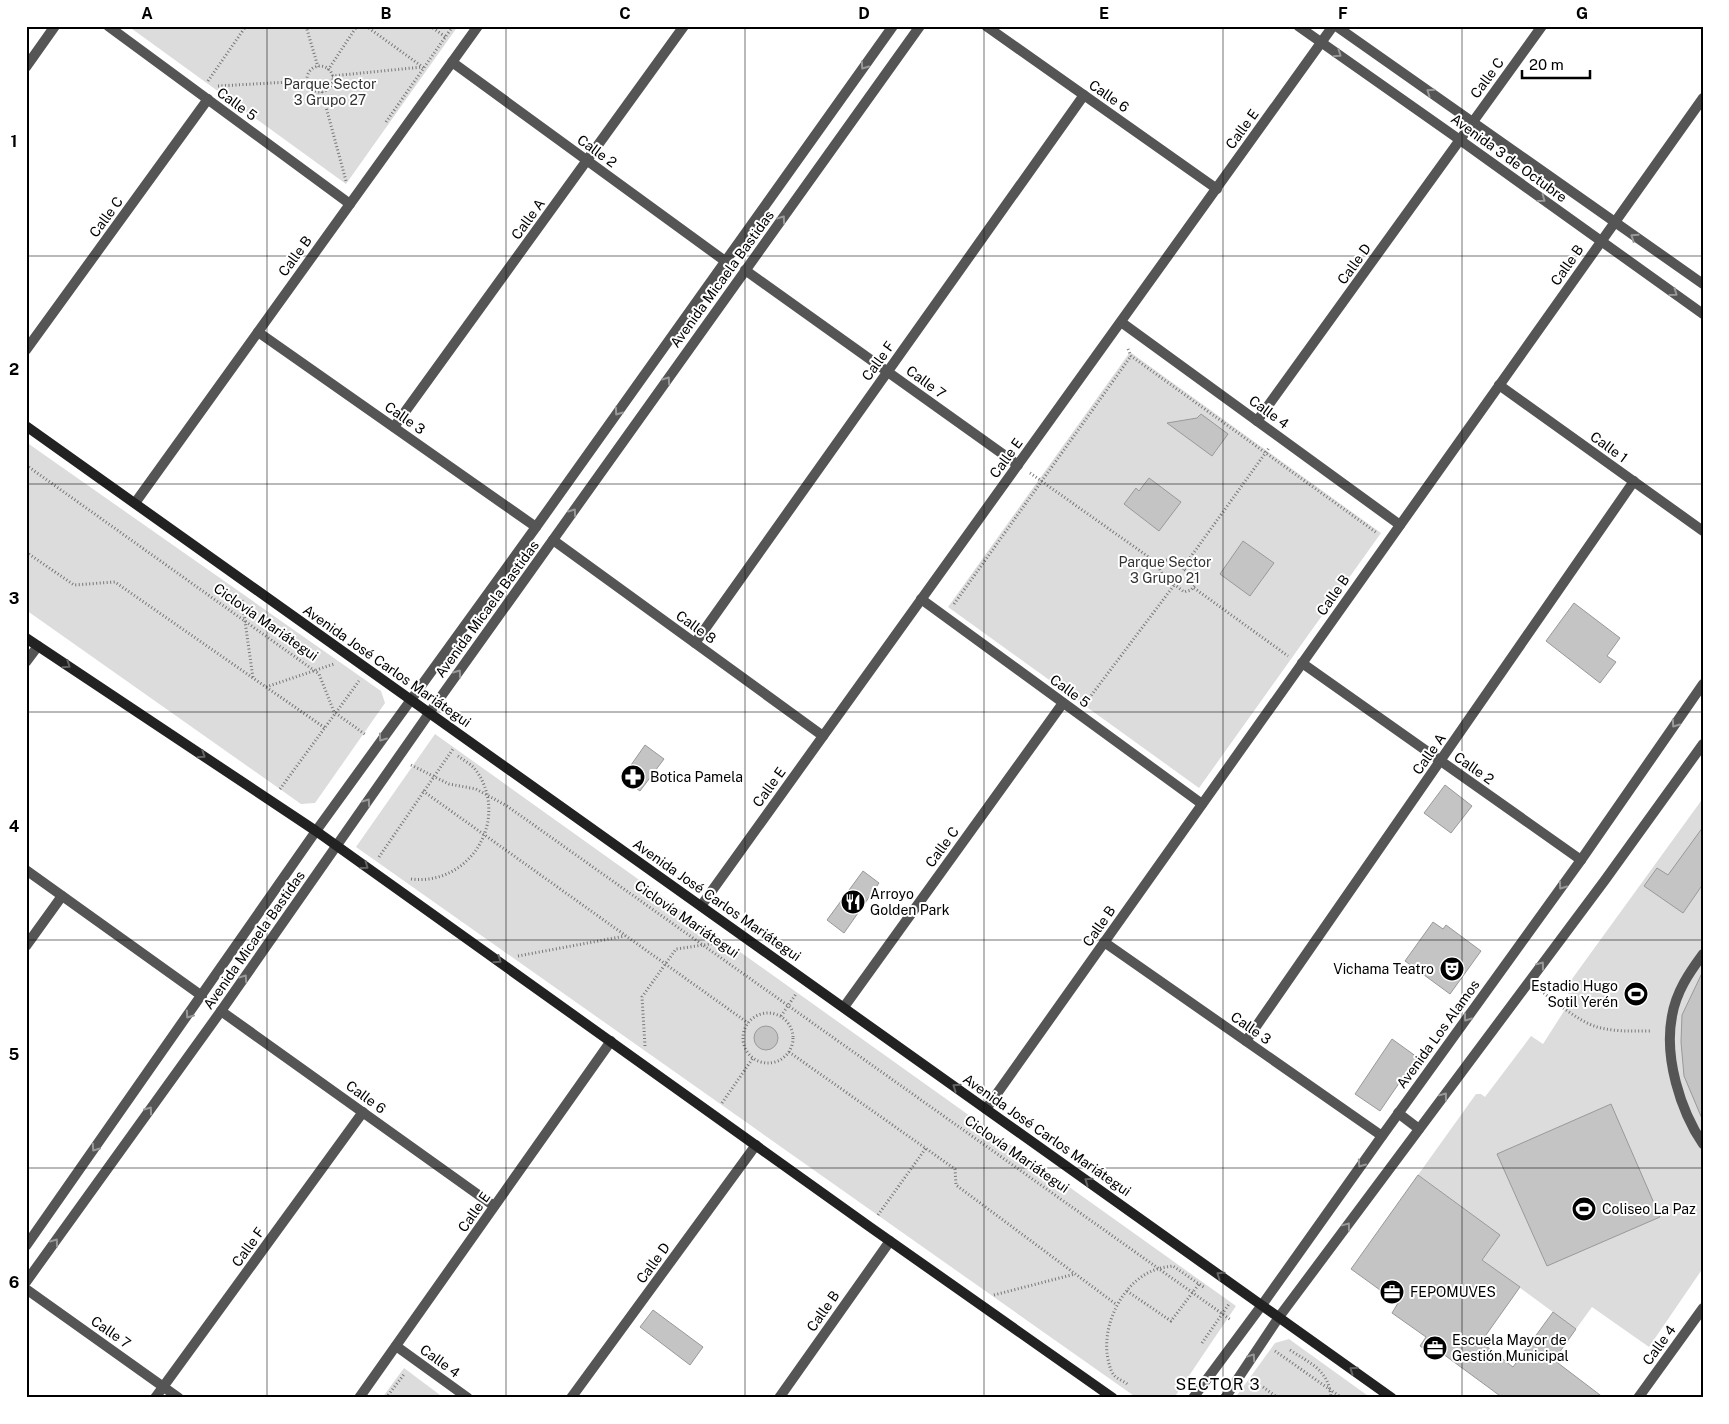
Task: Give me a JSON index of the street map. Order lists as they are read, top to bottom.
{
  "streets": {
    "main road": ["Avenida José Carlos Mariátegui"],
    "street": [
      "Calle C",
      "Calle 6",
      "Calle 5",
      "Calle E",
      "Calle 2",
      "Avenida 3 de Octubre",
      "Calle A",
      "Calle B",
      "Calle D",
      "Avenida Micaela Bastidas",
      "Calle F",
      "Calle 7",
      "Calle 4",
      "Calle 3",
      "Calle 1",
      "Calle 8",
      "Avenida Los Alamos"
    ],
    "path": ["Ciclovía Mariátegui"]
  },
  "crossings": [
    ["Calle C", "Calle 5"],
    ["Calle C", "Avenida 3 de Octubre"],
    ["Calle C", "Calle D"],
    ["Calle C", "Avenida José Carlos Mariátegui"],
    ["Calle 6", "Calle E"],
    ["Calle 6", "Avenida Micaela Bastidas"],
    ["Calle 6", "Calle F"],
    ["Calle 5", "Calle E"],
    ["Calle 5", "Calle B"],
    ["Calle E", "Avenida 3 de Octubre"],
    ["Calle E", "Calle 7"],
    ["Calle E", "Calle 4"],
    ["Calle E", "Calle 8"],
    ["Calle E", "Avenida José Carlos Mariátegui"],
    ["Calle 2", "Calle A"],
    ["Calle 2", "Calle B"],
    ["Calle 2", "Avenida Micaela Bastidas"],
    ["Calle 2", "Avenida Los Alamos"],
    ["Avenida 3 de Octubre", "Calle B"],
    ["Avenida 3 de Octubre", "Calle D"],
    ["Calle A", "Calle 3"],
    ["Calle A", "Calle 1"],
    ["Calle B", "Calle 4"],
    ["Calle B", "Calle 3"],
    ["Calle B", "Calle 1"],
    ["Calle B", "Avenida José Carlos Mariátegui"],
    ["Calle D", "Calle 4"],
    ["Avenida Micaela Bastidas", "Calle 7"],
    ["Avenida Micaela Bastidas", "Calle 3"],
    ["Avenida Micaela Bastidas", "Ciclovía Mariátegui"],
    ["Avenida Micaela Bastidas", "Calle 8"],
    ["Avenida Micaela Bastidas", "Avenida José Carlos Mariátegui"],
    ["Calle F", "Calle 7"],
    ["Calle F", "Calle 8"],
    ["Calle 3", "Avenida Los Alamos"],
    ["Ciclovía Mariátegui", "Avenida Los Alamos"],
    ["Avenida José Carlos Mariátegui", "Avenida Los Alamos"]
  ],
  "one_way": ["Avenida José Carlos Mariátegui"],
  "districts": ["SECTOR 3"],
  "parks": ["Parque Sector 3 Grupo 27", "Parque Sector 3 Grupo 21"],
  "places": {
    "pharmacy": ["Botica Pamela"],
    "restaurant": ["Arroyo Golden Park"],
    "theatre": ["Vichama Teatro"],
    "sports": ["Estadio Hugo Sotil Yerén", "Coliseo La Paz"],
    "office": ["FEPOMUVES", "Escuela Mayor de Gestión Municipal"]
  },
  "scale_bar": "20 m",
  "grid": {
    "columns": [
      "A",
      "B",
      "C",
      "D",
      "E",
      "F",
      "G"
    ],
    "rows": [
      "1",
      "2",
      "3",
      "4",
      "5",
      "6"
    ]
  }
}
